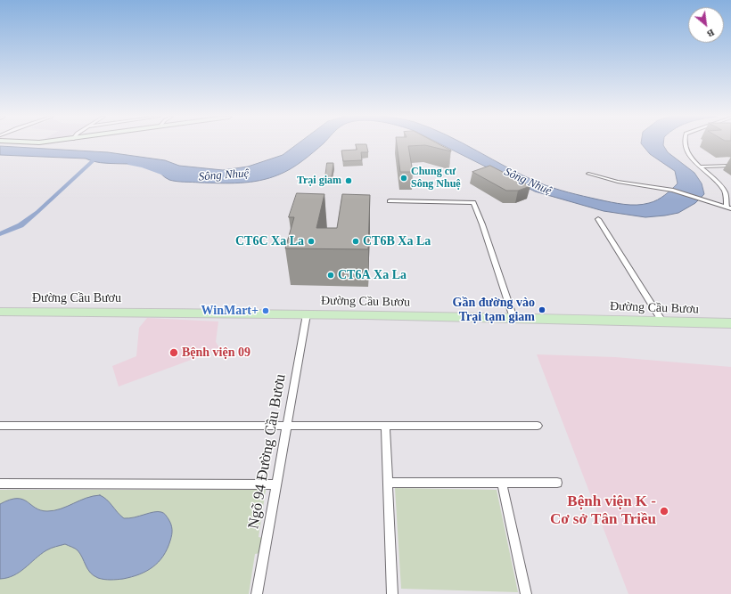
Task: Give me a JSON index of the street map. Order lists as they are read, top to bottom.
{
  "streets": {
    "main road": ["Đường Cầu Bươu"],
    "street": ["Ngõ 94 Đường Cầu Bươu"]
  },
  "crossings": [
    ["Đường Cầu Bươu", "Ngõ 94 Đường Cầu Bươu"]
  ],
  "water": ["Sông Nhuệ"],
  "places": [
    "Chung cư Sông Nhuệ",
    "Trại giam",
    "CT6C Xa La",
    "CT6B Xa La",
    "CT6A Xa La",
    "Gần đường vào Trại tạm giam",
    "WinMart+",
    "Bệnh viện 09",
    "Bệnh viện K - Cơ sở Tân Triều"
  ],
  "north": "bottom right"
}
